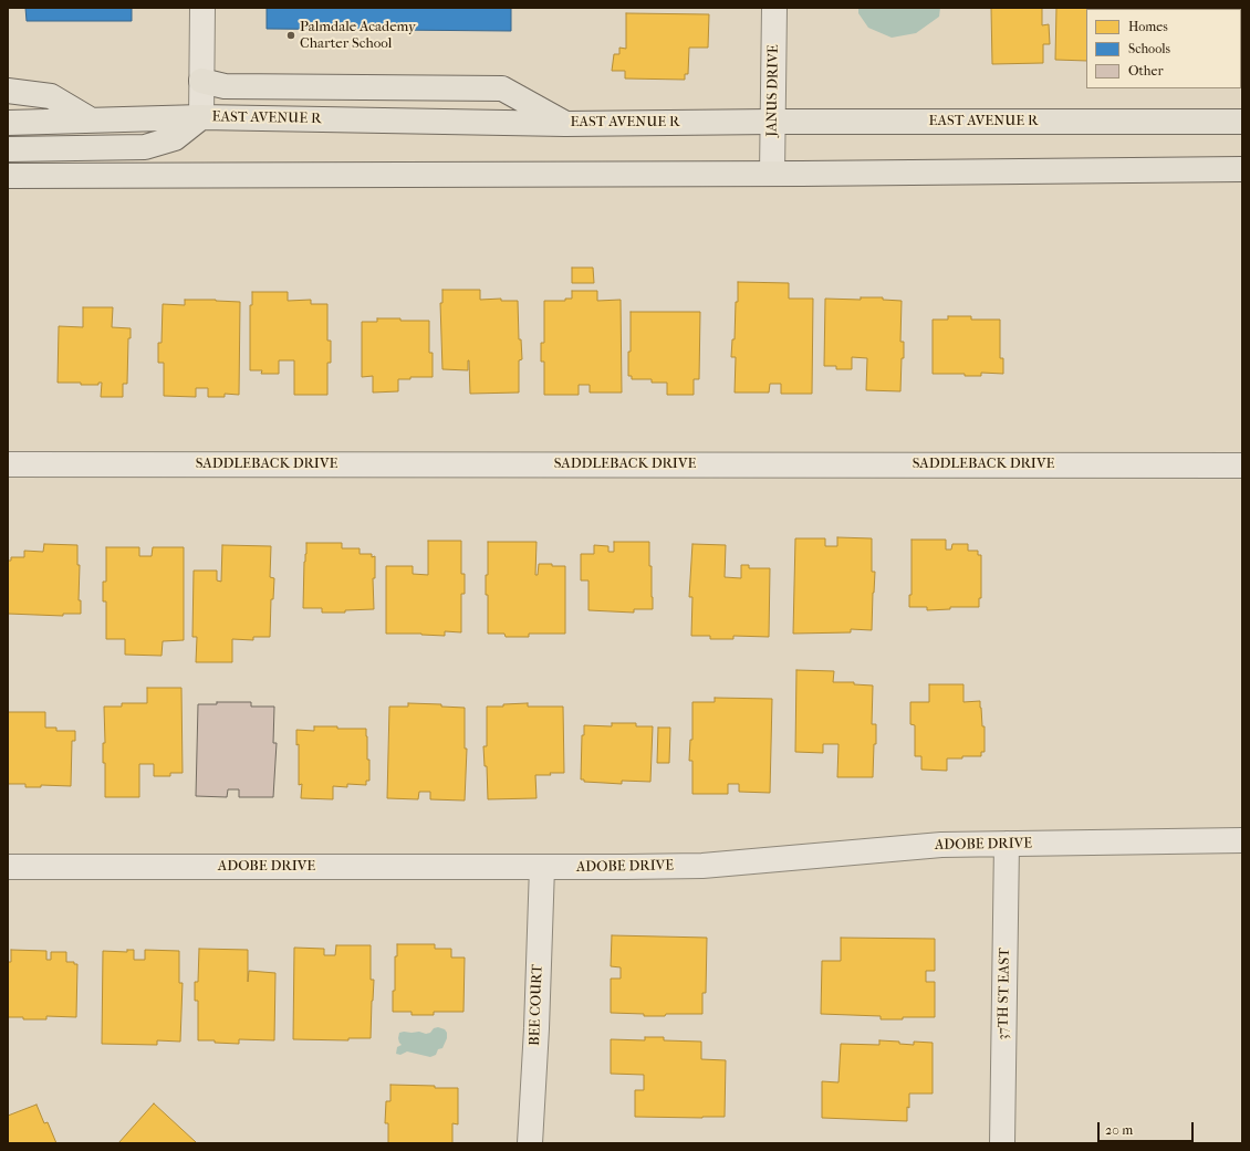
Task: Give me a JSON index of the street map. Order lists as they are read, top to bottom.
{
  "streets": {
    "main road": ["EAST AVENUE R"],
    "street": [
      "JANUS DRIVE",
      "SADDLEBACK DRIVE",
      "ADOBE DRIVE",
      "37TH ST EAST",
      "BEE COURT"
    ]
  },
  "crossings": [
    ["JANUS DRIVE", "EAST AVENUE R"],
    ["ADOBE DRIVE", "37TH ST EAST"],
    ["ADOBE DRIVE", "BEE COURT"]
  ],
  "places": ["Palmdale Academy Charter School"],
  "legend": ["Homes", "Schools", "Other"],
  "scale_bar": "20 m"
}
